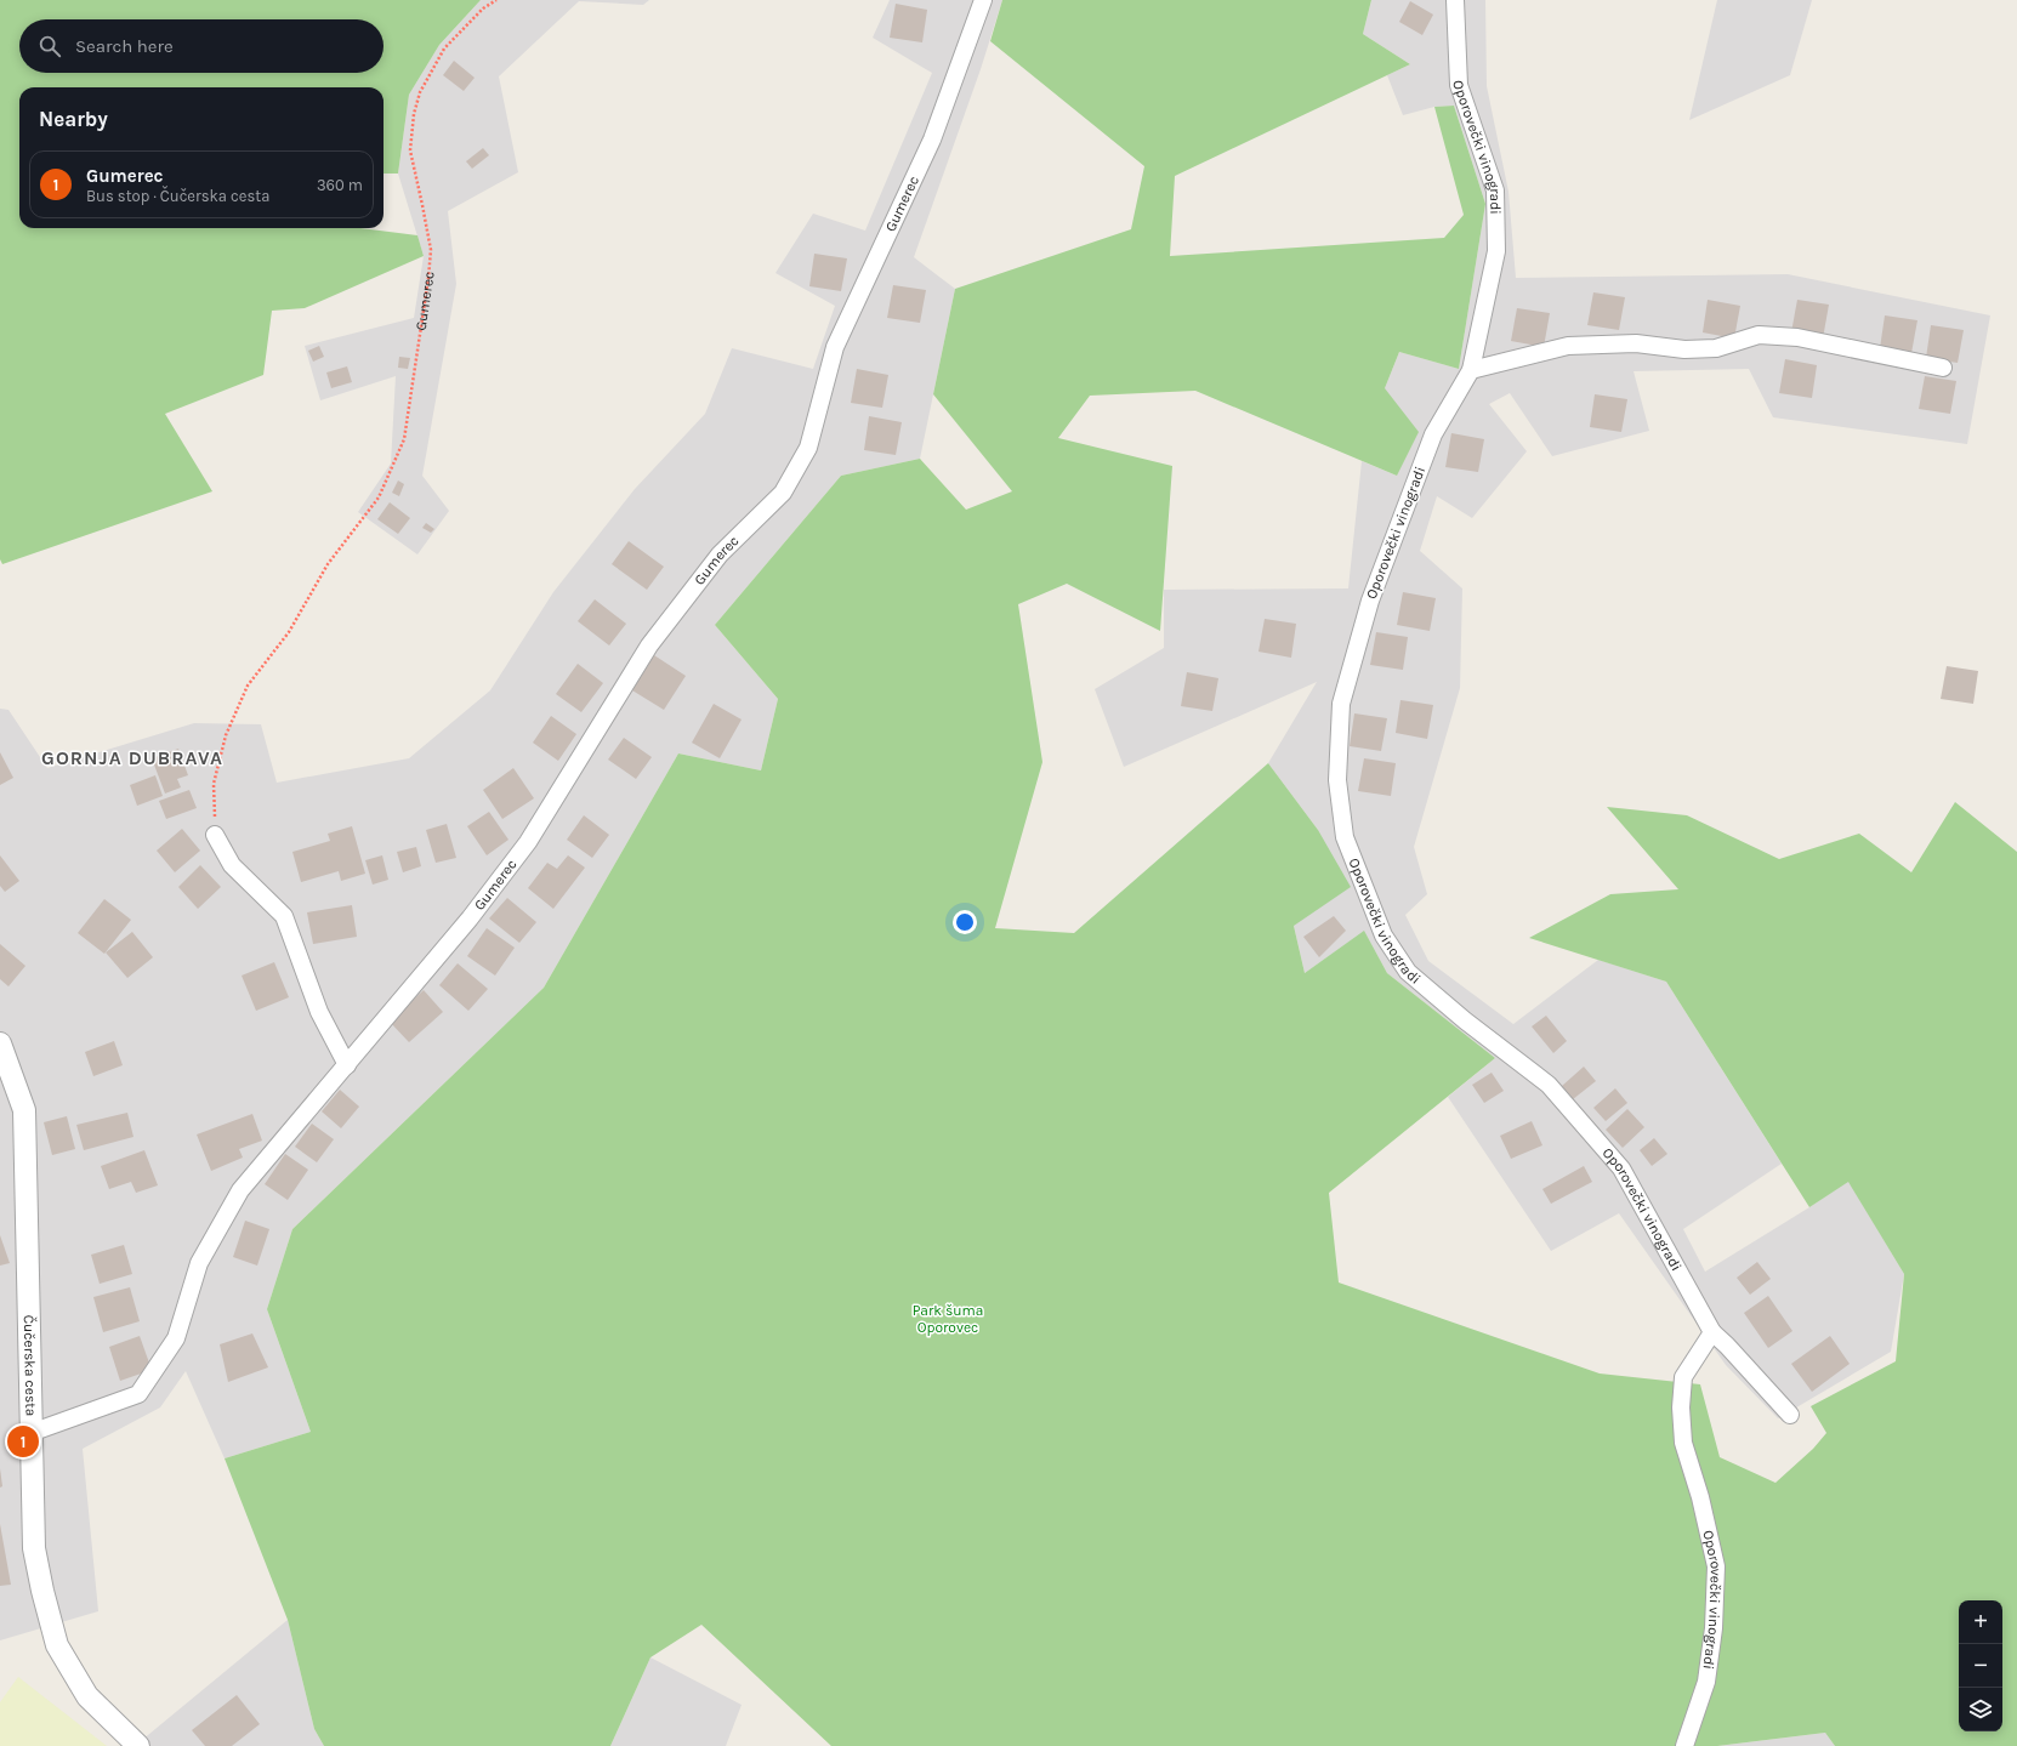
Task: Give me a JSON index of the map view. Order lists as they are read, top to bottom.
{
  "streets": {
    "street": ["Oporovečki vinogradi", "Gumerec", "Čučerska cesta"]
  },
  "crossings": [
    ["Gumerec", "Čučerska cesta"]
  ],
  "districts": ["GORNJA DUBRAVA"],
  "parks": ["Park šuma Oporovec"],
  "page": {
    "search": "Search here",
    "heading": "Nearby",
    "list": [
      {
        "mark": "1",
        "name": "Gumerec",
        "note": "Bus stop · Čučerska cesta",
        "value": "360 m"
      }
    ],
    "pins": "1",
    "map_buttons": ["+", "−"]
  }
}
